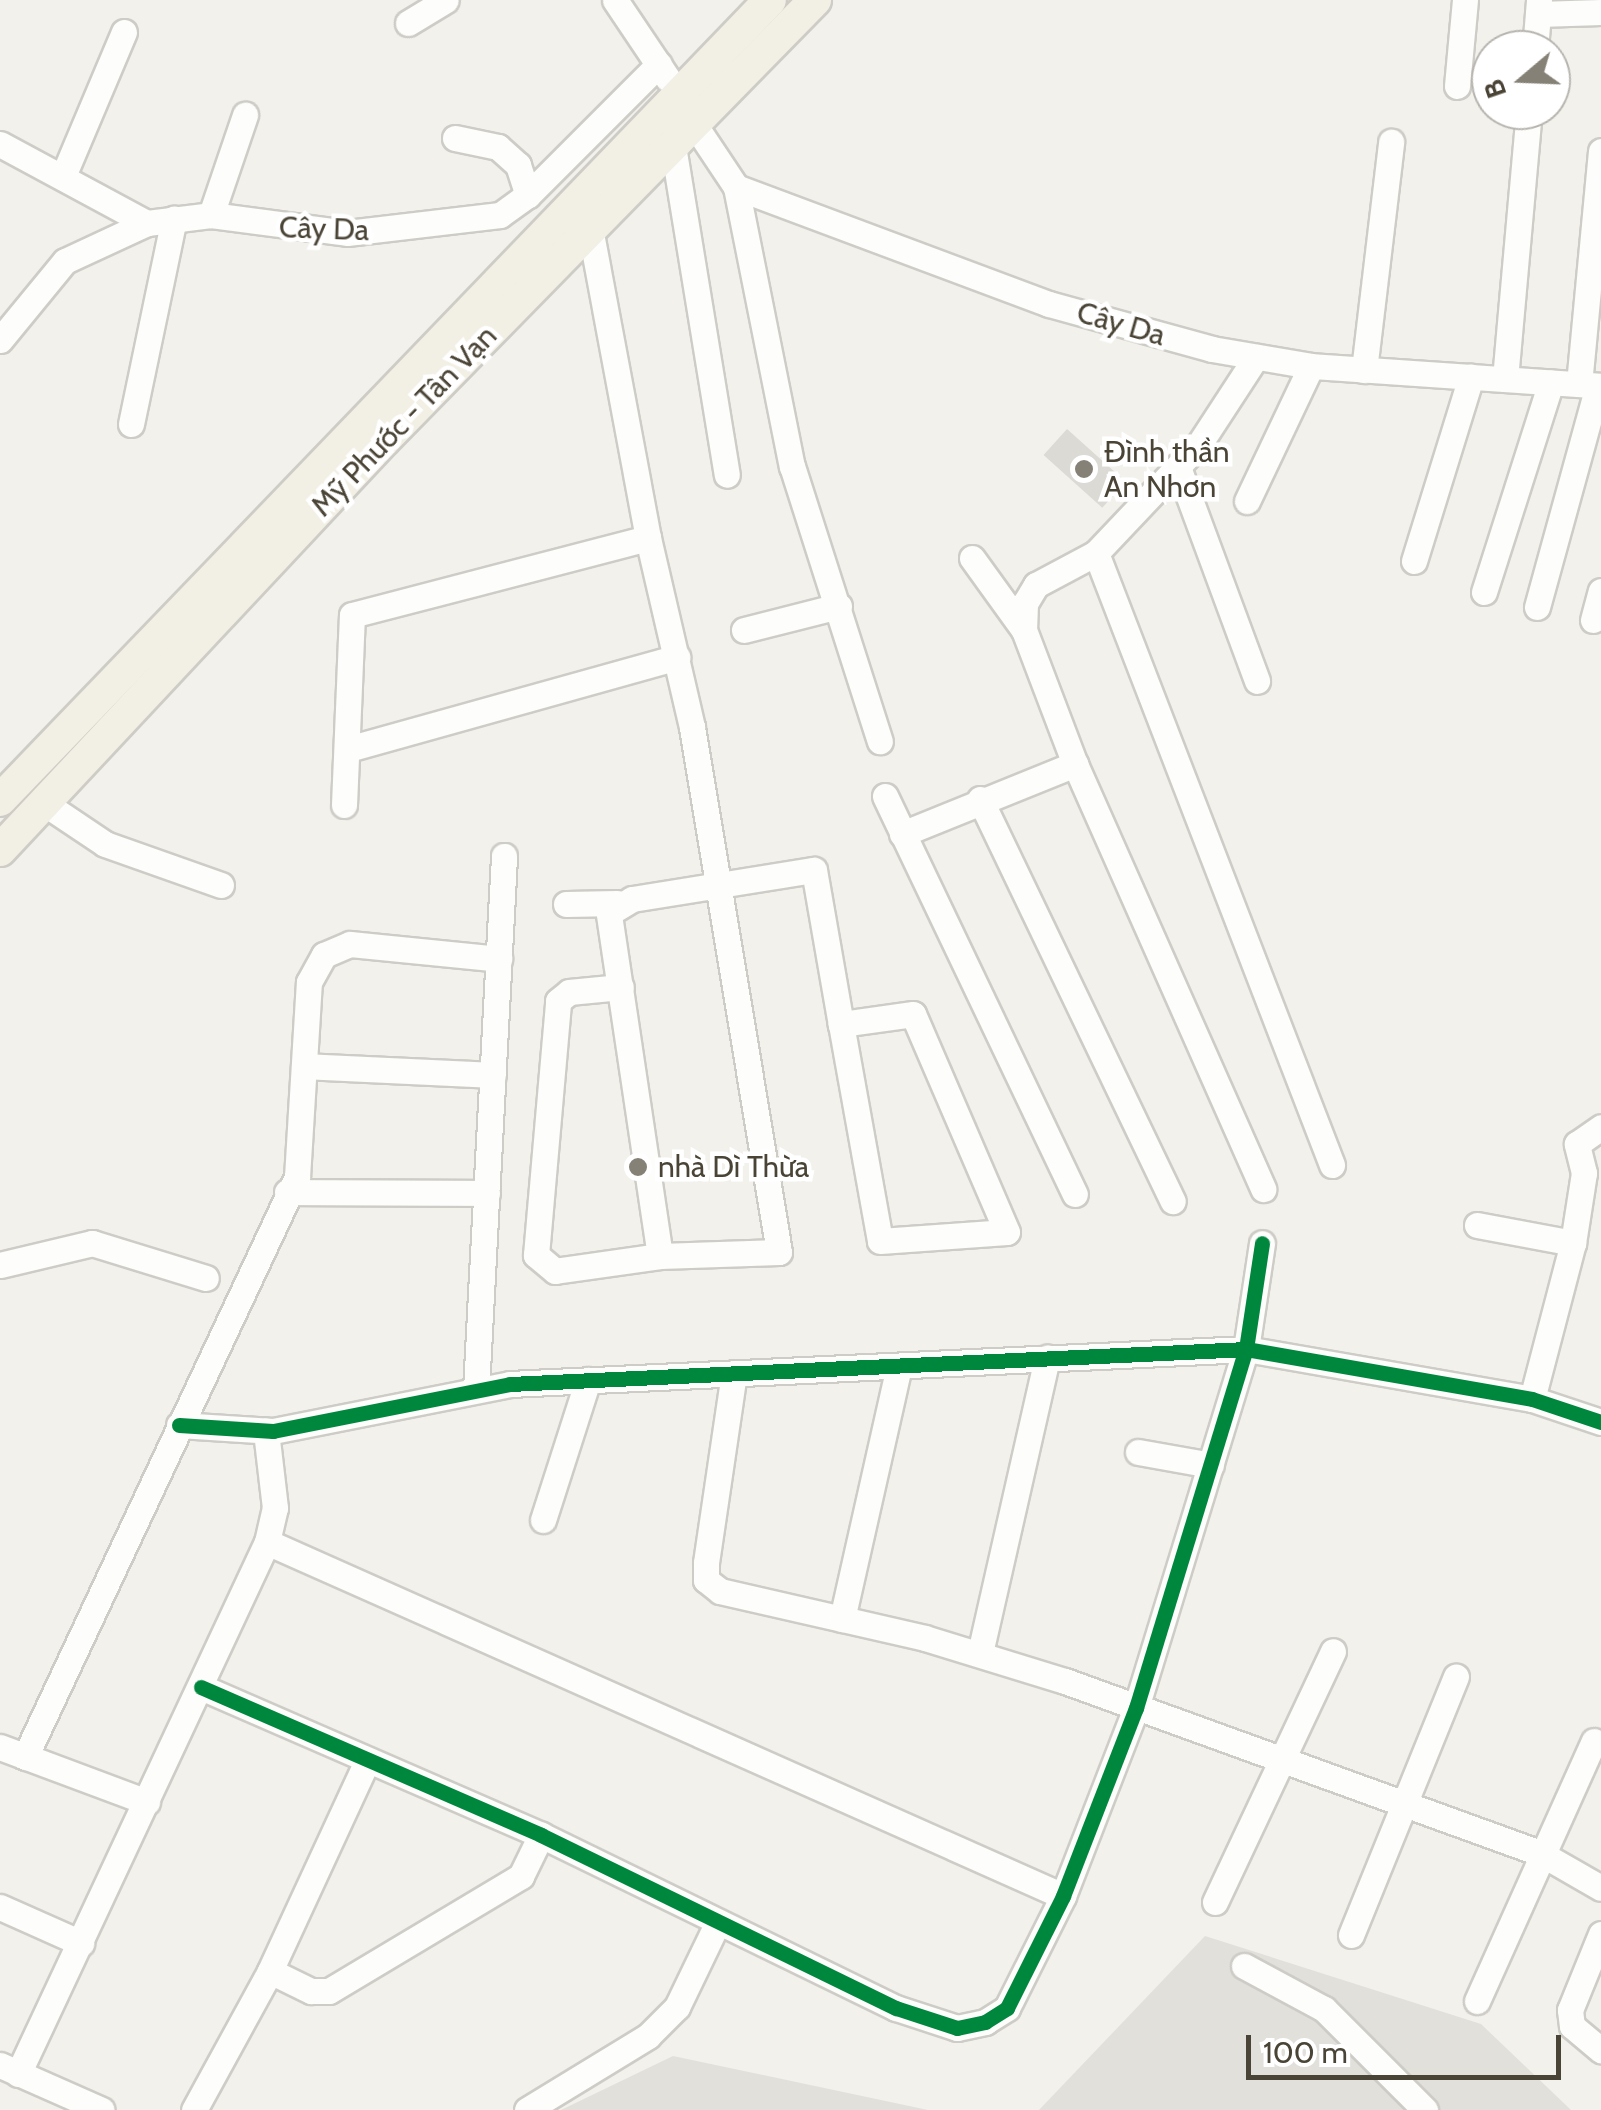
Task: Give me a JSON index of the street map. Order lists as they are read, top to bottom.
{
  "streets": {
    "main road": ["Mỹ Phước - Tân Vạn"],
    "street": ["Cây Da"]
  },
  "places": ["Đình thần An Nhơn", "nhà Dì Thừa"],
  "scale_bar": "100 m",
  "north": "left"
}
